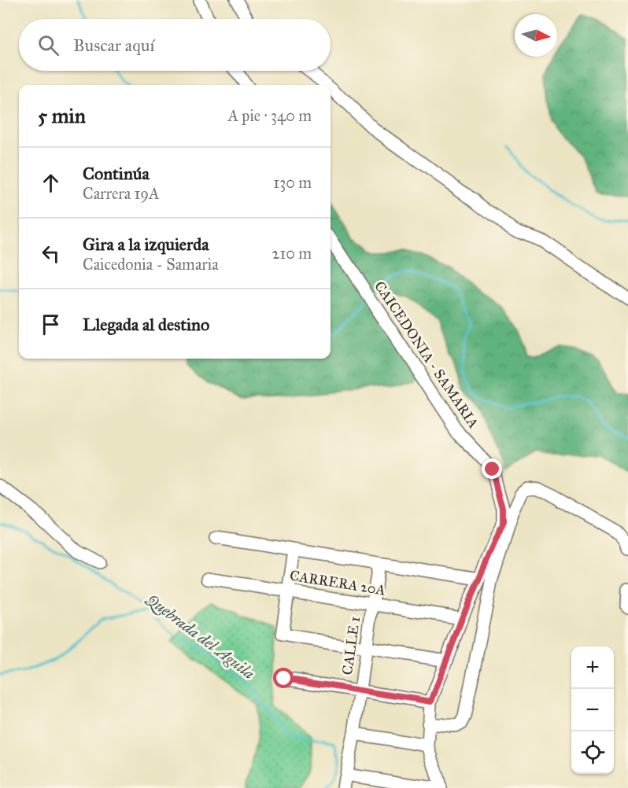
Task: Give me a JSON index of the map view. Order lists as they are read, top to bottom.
{
  "streets": {
    "street": ["CAICEDONIA - SAMARIA", "CARRERA 20A", "CALLE 1"]
  },
  "crossings": [
    ["CAICEDONIA - SAMARIA", "CARRERA 20A"],
    ["CARRERA 20A", "CALLE 1"]
  ],
  "water": ["Quebrada del Aguila"],
  "north": "right",
  "page": {
    "search": "Buscar aquí",
    "heading": ["5 min", "A pie · 340 m"],
    "list": [
      ["Continúa", "Carrera 19A", "130 m"],
      ["Gira a la izquierda", "Caicedonia - Samaria", "210 m"],
      "Llegada al destino"
    ],
    "map_buttons": ["+", "−"]
  }
}
